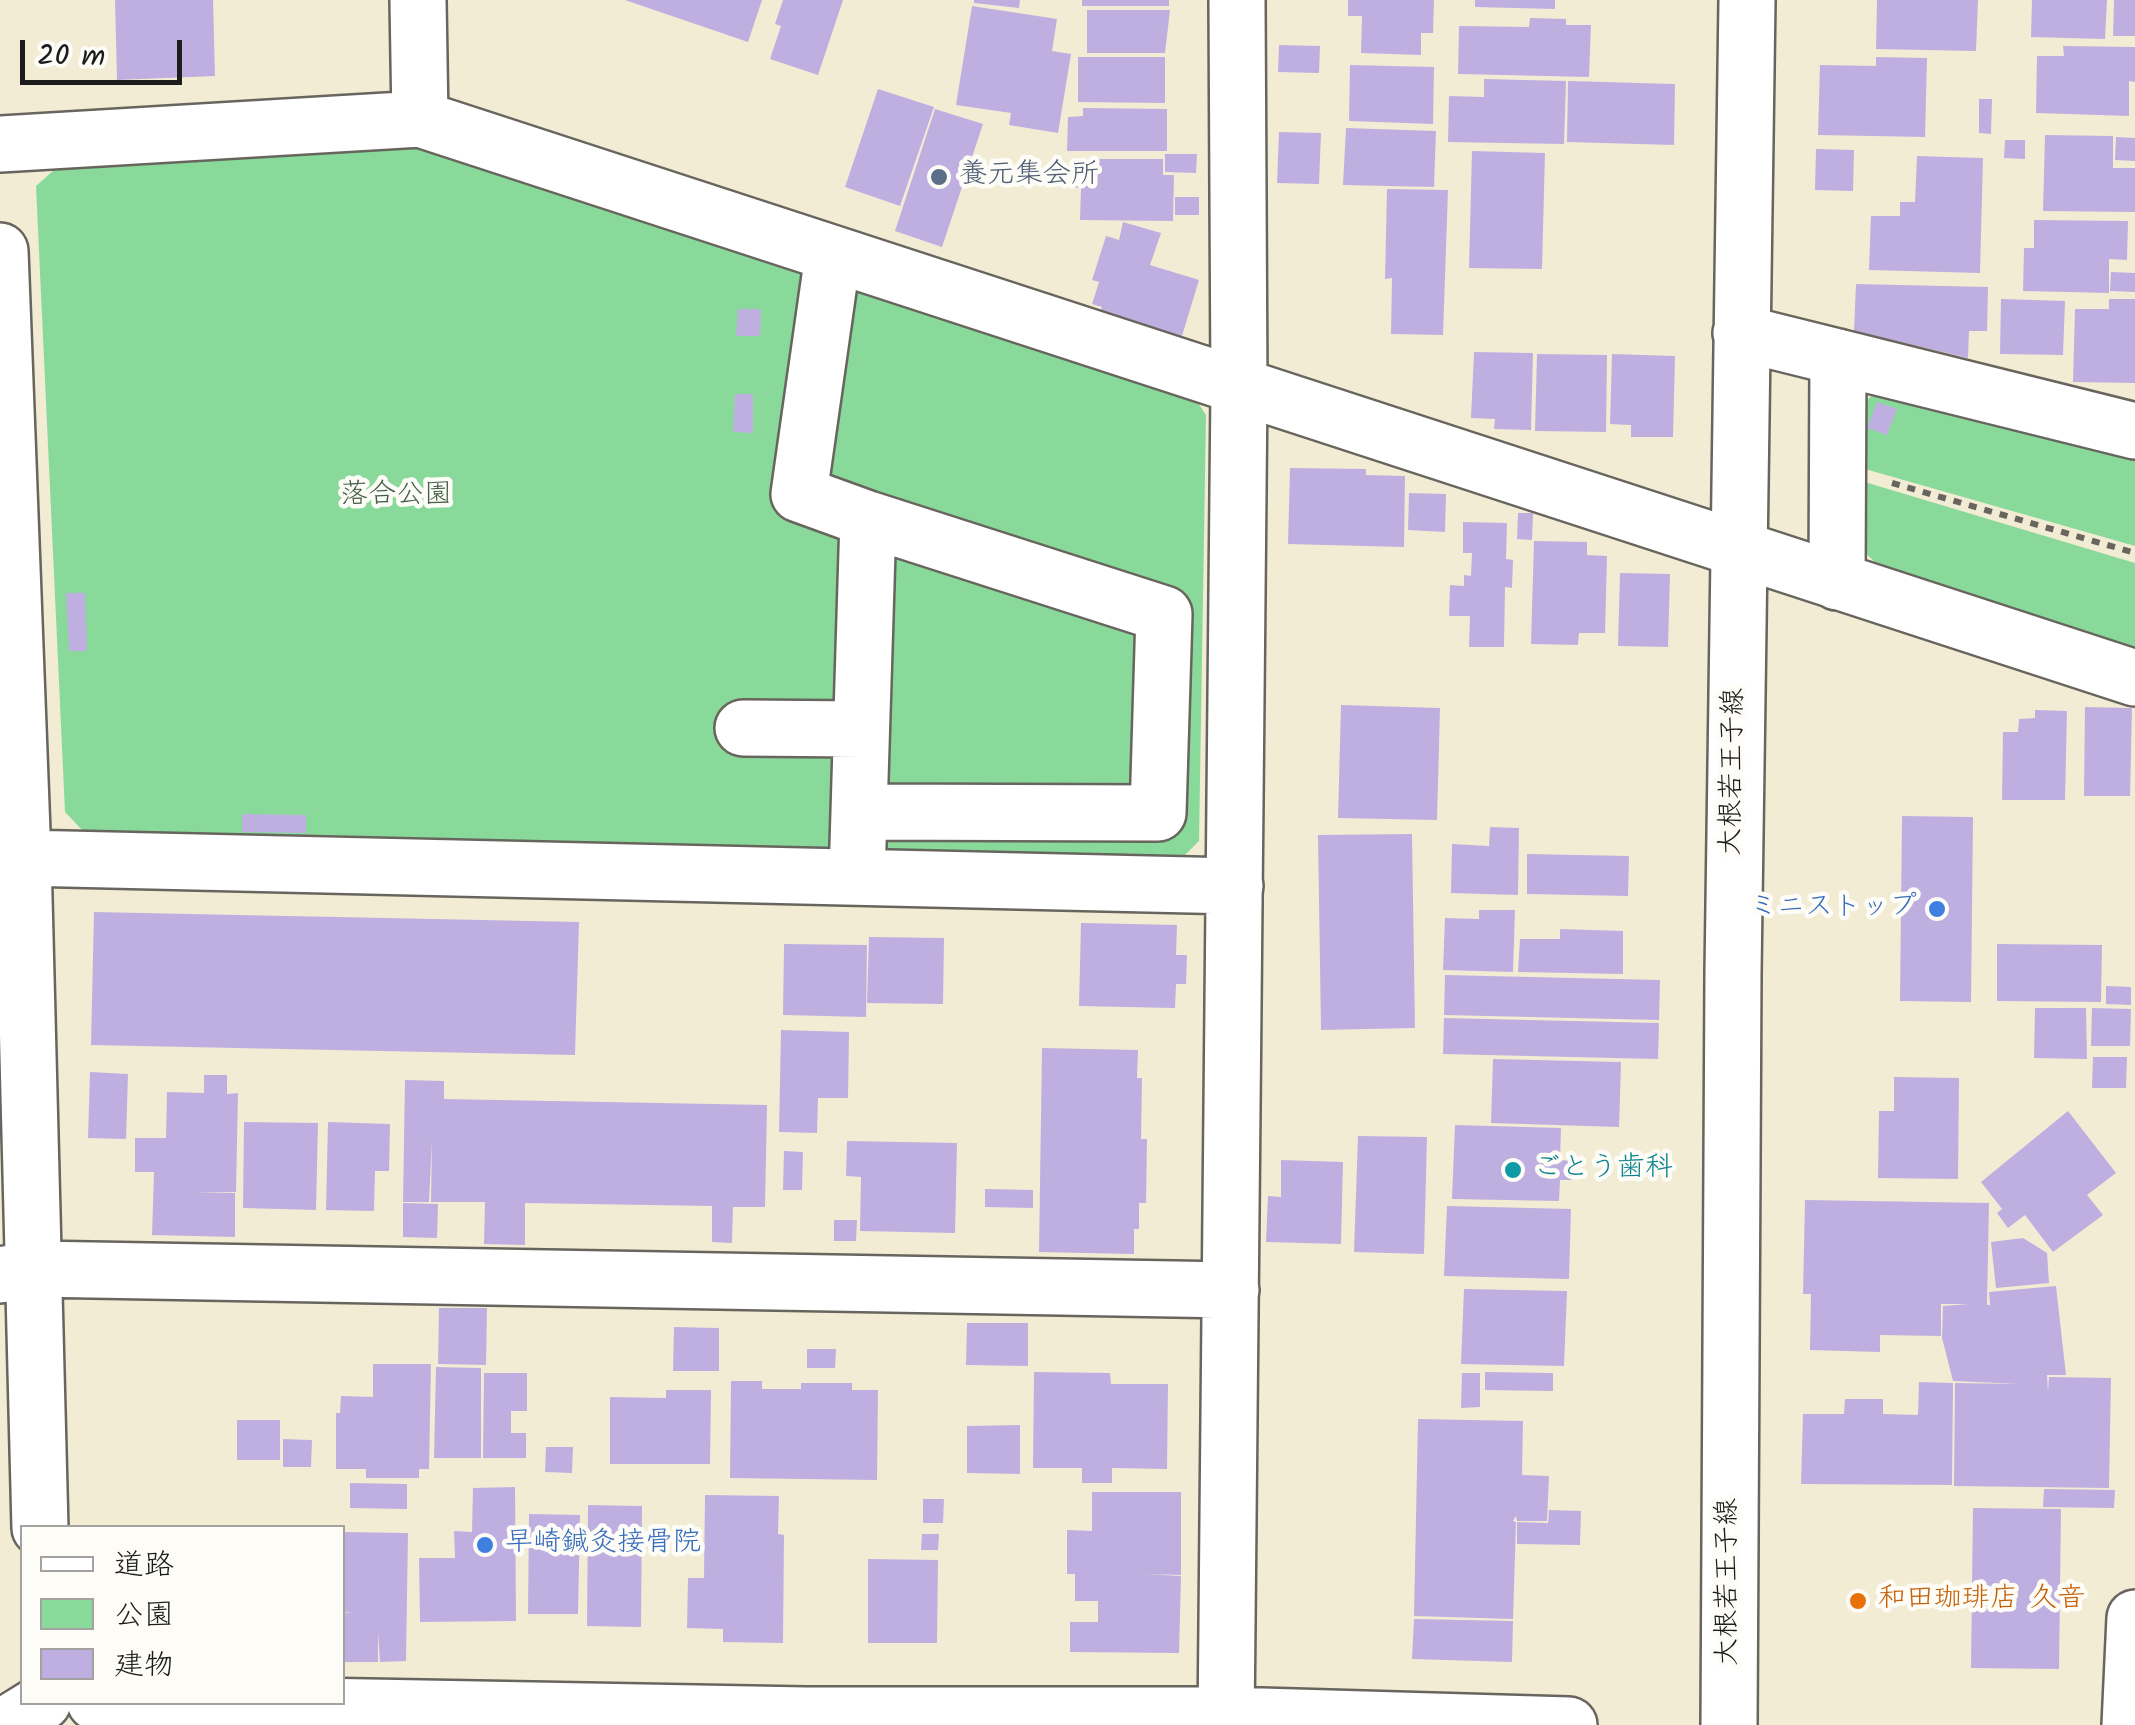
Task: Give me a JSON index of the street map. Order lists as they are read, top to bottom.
{
  "streets": {
    "street": ["大根若王子線"]
  },
  "parks": ["落合公園"],
  "places": [
    "養元集会所",
    "ミニストップ",
    "ごとう歯科",
    "早崎鍼灸接骨院",
    "和田珈琲店 久音"
  ],
  "legend": ["道路", "公園", "建物"],
  "scale_bar": "20 m"
}
